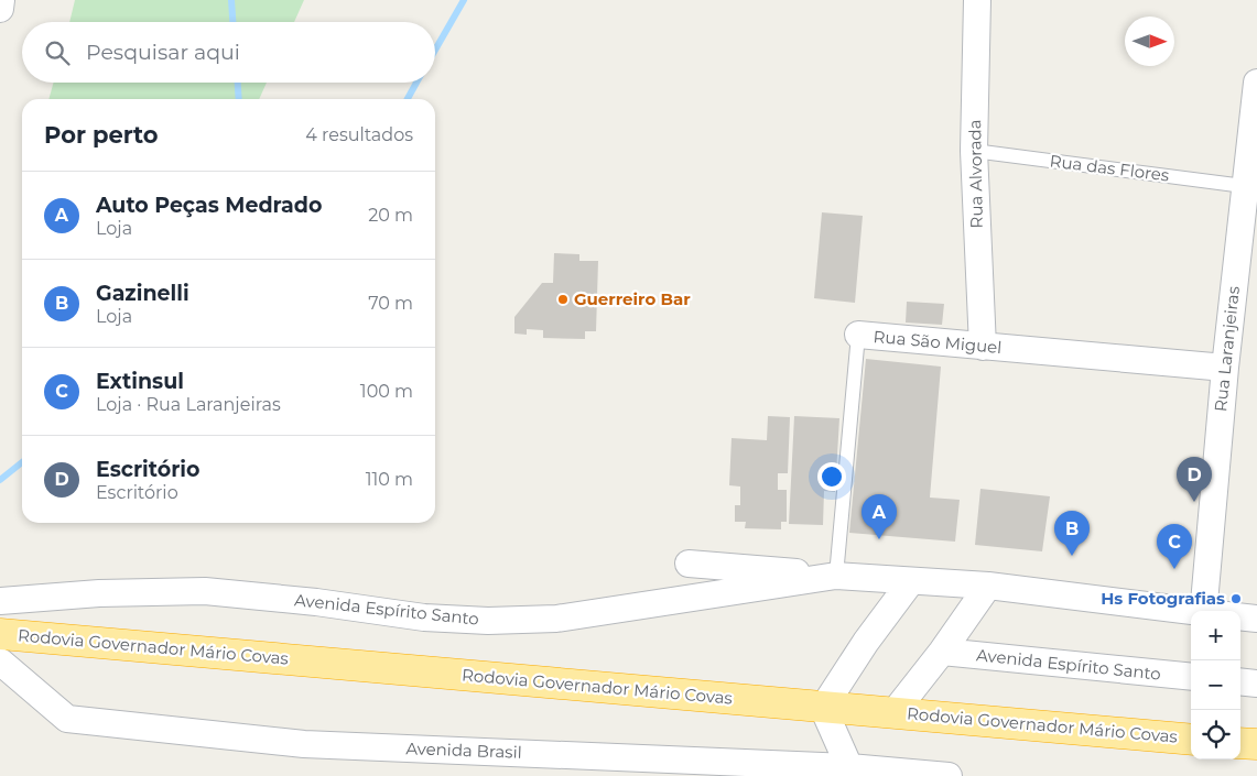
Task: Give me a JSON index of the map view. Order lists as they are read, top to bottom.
{
  "streets": {
    "highway": ["Rodovia Governador Mário Covas"],
    "street": [
      "Rua Alvorada",
      "Rua São Miguel",
      "Rua Laranjeiras",
      "Avenida Espírito Santo",
      "Avenida Brasil"
    ],
    "lane": ["Rua das Flores"]
  },
  "crossings": [
    ["Rua das Flores", "Rua Alvorada"],
    ["Rua das Flores", "Rua Laranjeiras"],
    ["Rua Alvorada", "Rua São Miguel"],
    ["Rua São Miguel", "Rua Laranjeiras"],
    ["Rua São Miguel", "Avenida Espírito Santo"]
  ],
  "places": ["Guerreiro Bar", "Hs Fotografias"],
  "north": "right",
  "page": {
    "search": "Pesquisar aqui",
    "heading": ["Por perto", "4 resultados"],
    "list": [
      {
        "mark": "A",
        "name": "Auto Peças Medrado",
        "note": "Loja",
        "value": "20 m"
      },
      {
        "mark": "B",
        "name": "Gazinelli",
        "note": "Loja",
        "value": "70 m"
      },
      {
        "mark": "C",
        "name": "Extinsul",
        "note": "Loja · Rua Laranjeiras",
        "value": "100 m"
      },
      {
        "mark": "D",
        "name": "Escritório",
        "note": "Escritório",
        "value": "110 m"
      }
    ],
    "pins": [
      "D",
      "A",
      "B",
      "C"
    ],
    "map_buttons": ["+", "−"]
  }
}
